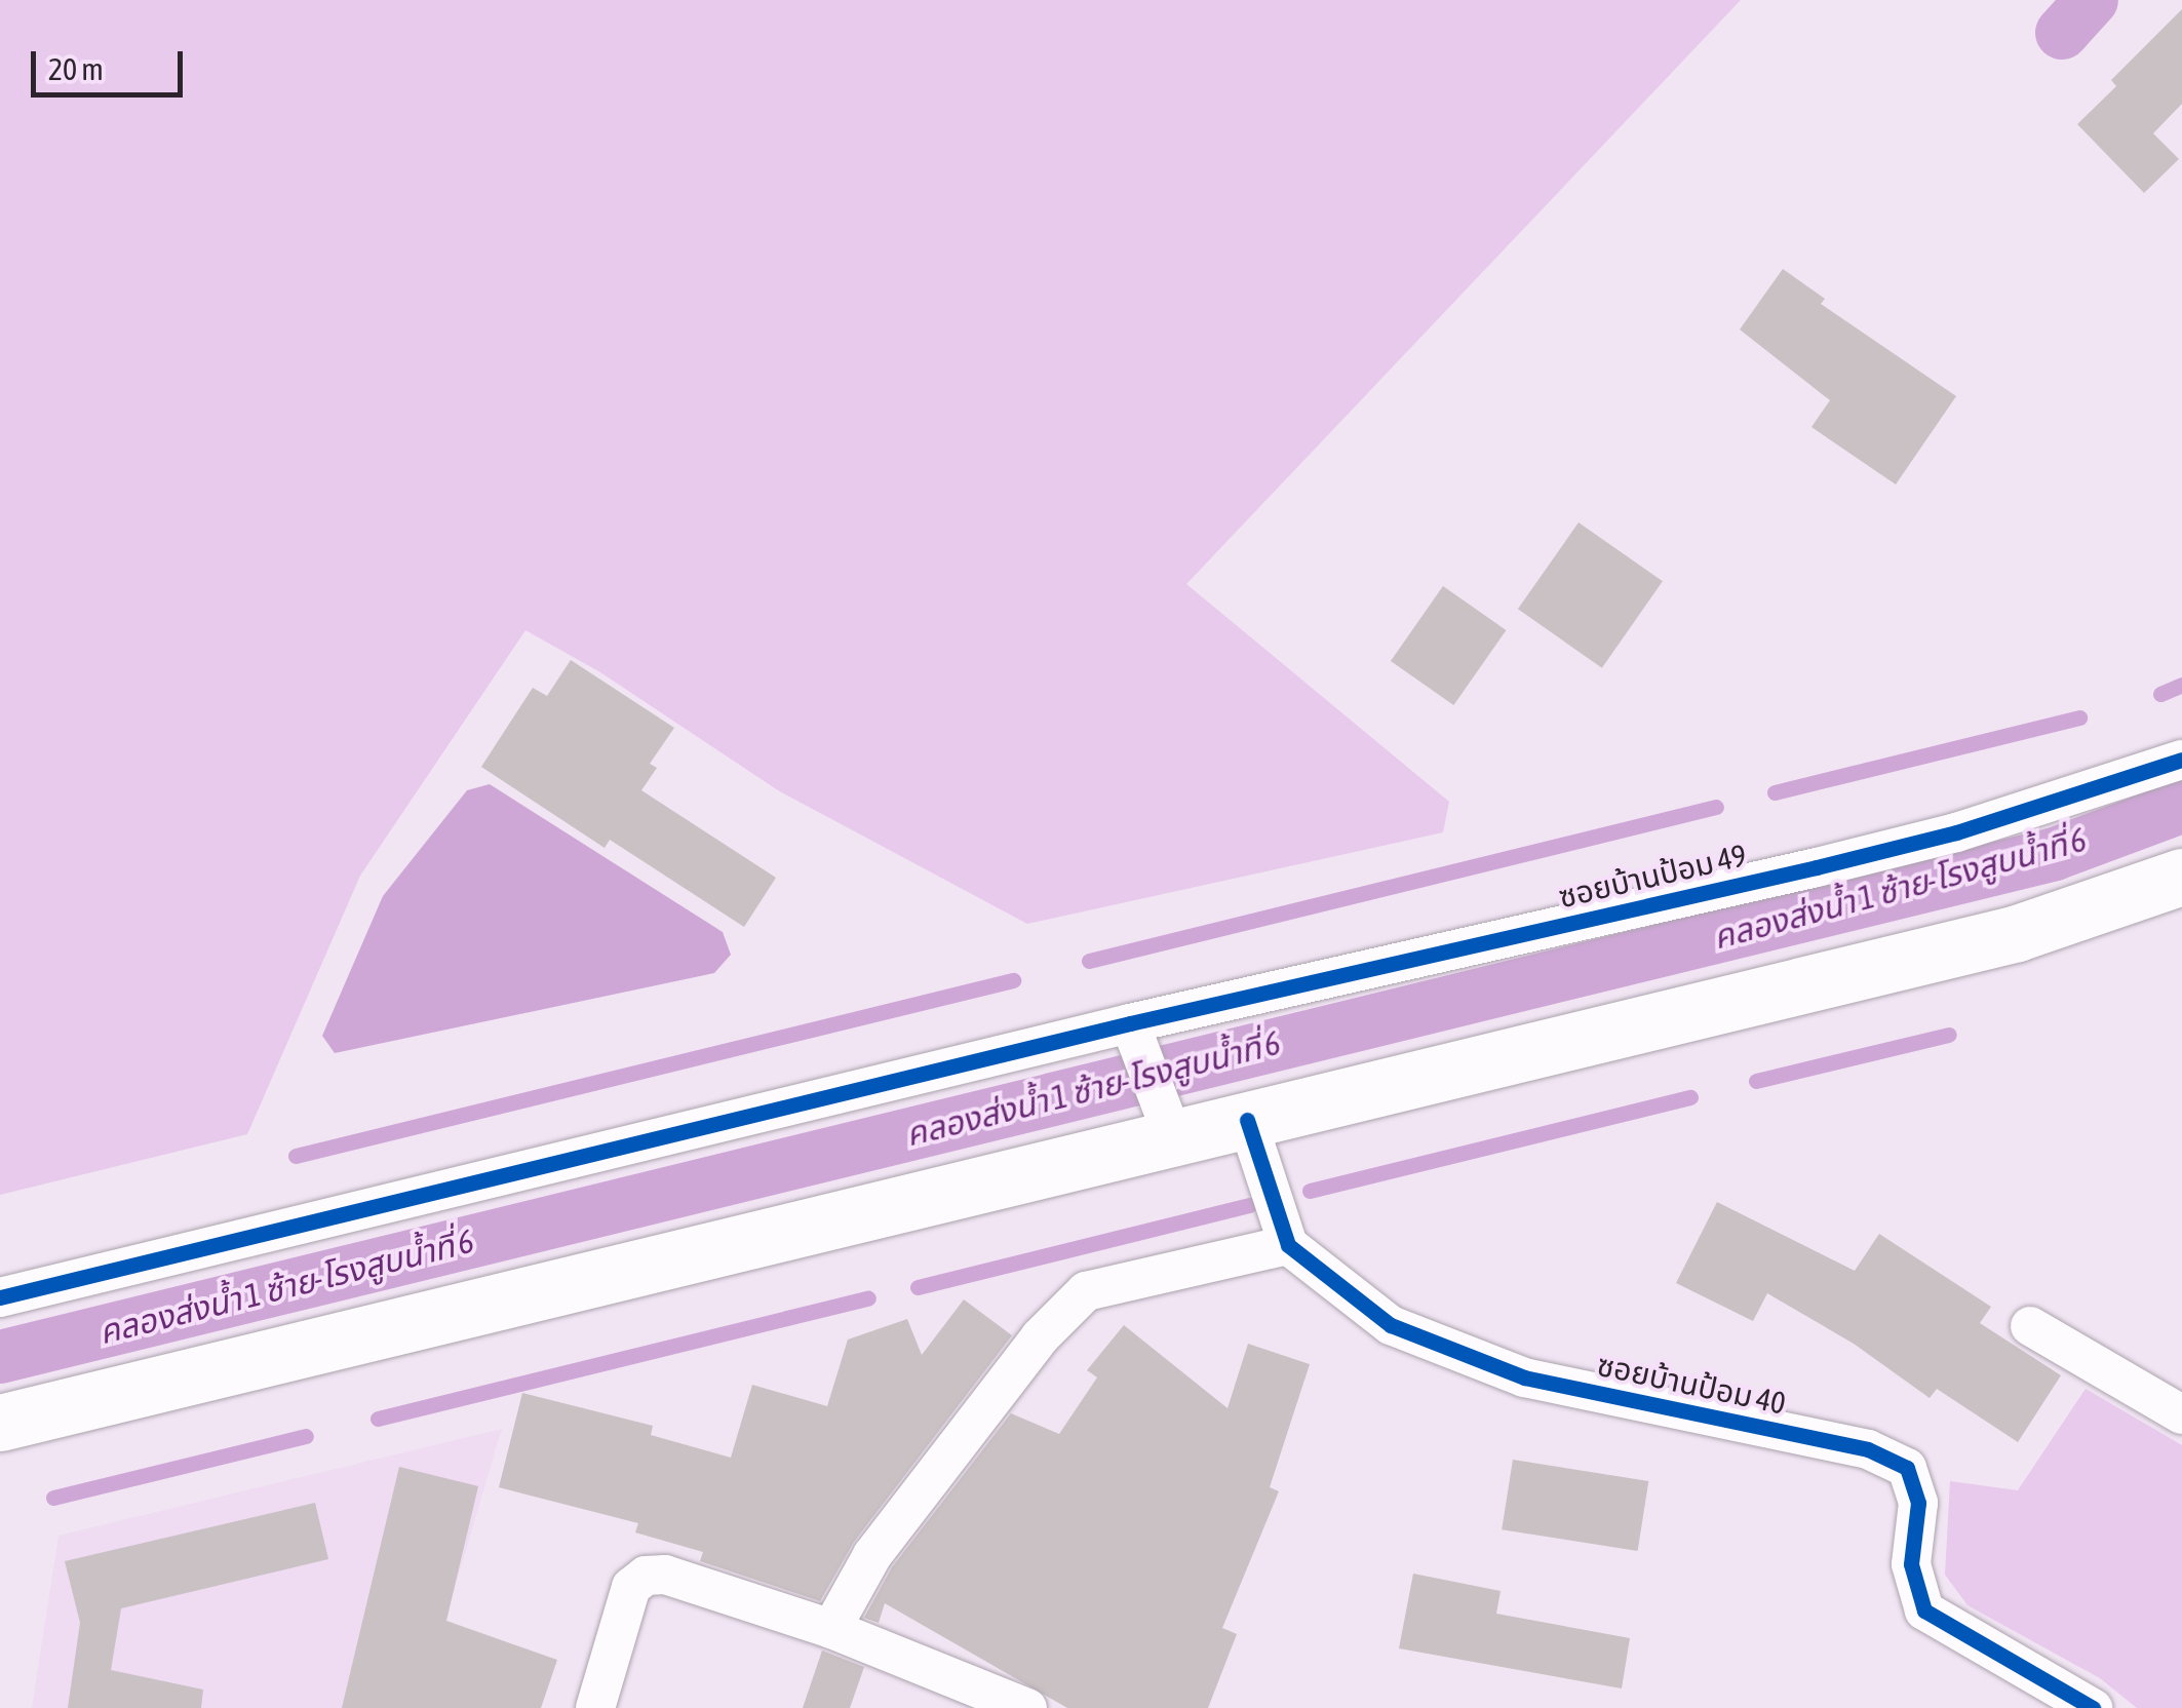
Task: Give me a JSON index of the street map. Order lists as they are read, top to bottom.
{
  "streets": {
    "street": ["ซอยบ้านป้อม 49", "ซอยบ้านป้อม 40"]
  },
  "water": ["คลองส่งน้ำ 1 ซ้าย-โรงสูบน้ำที่ 6"],
  "scale_bar": "20 m"
}
